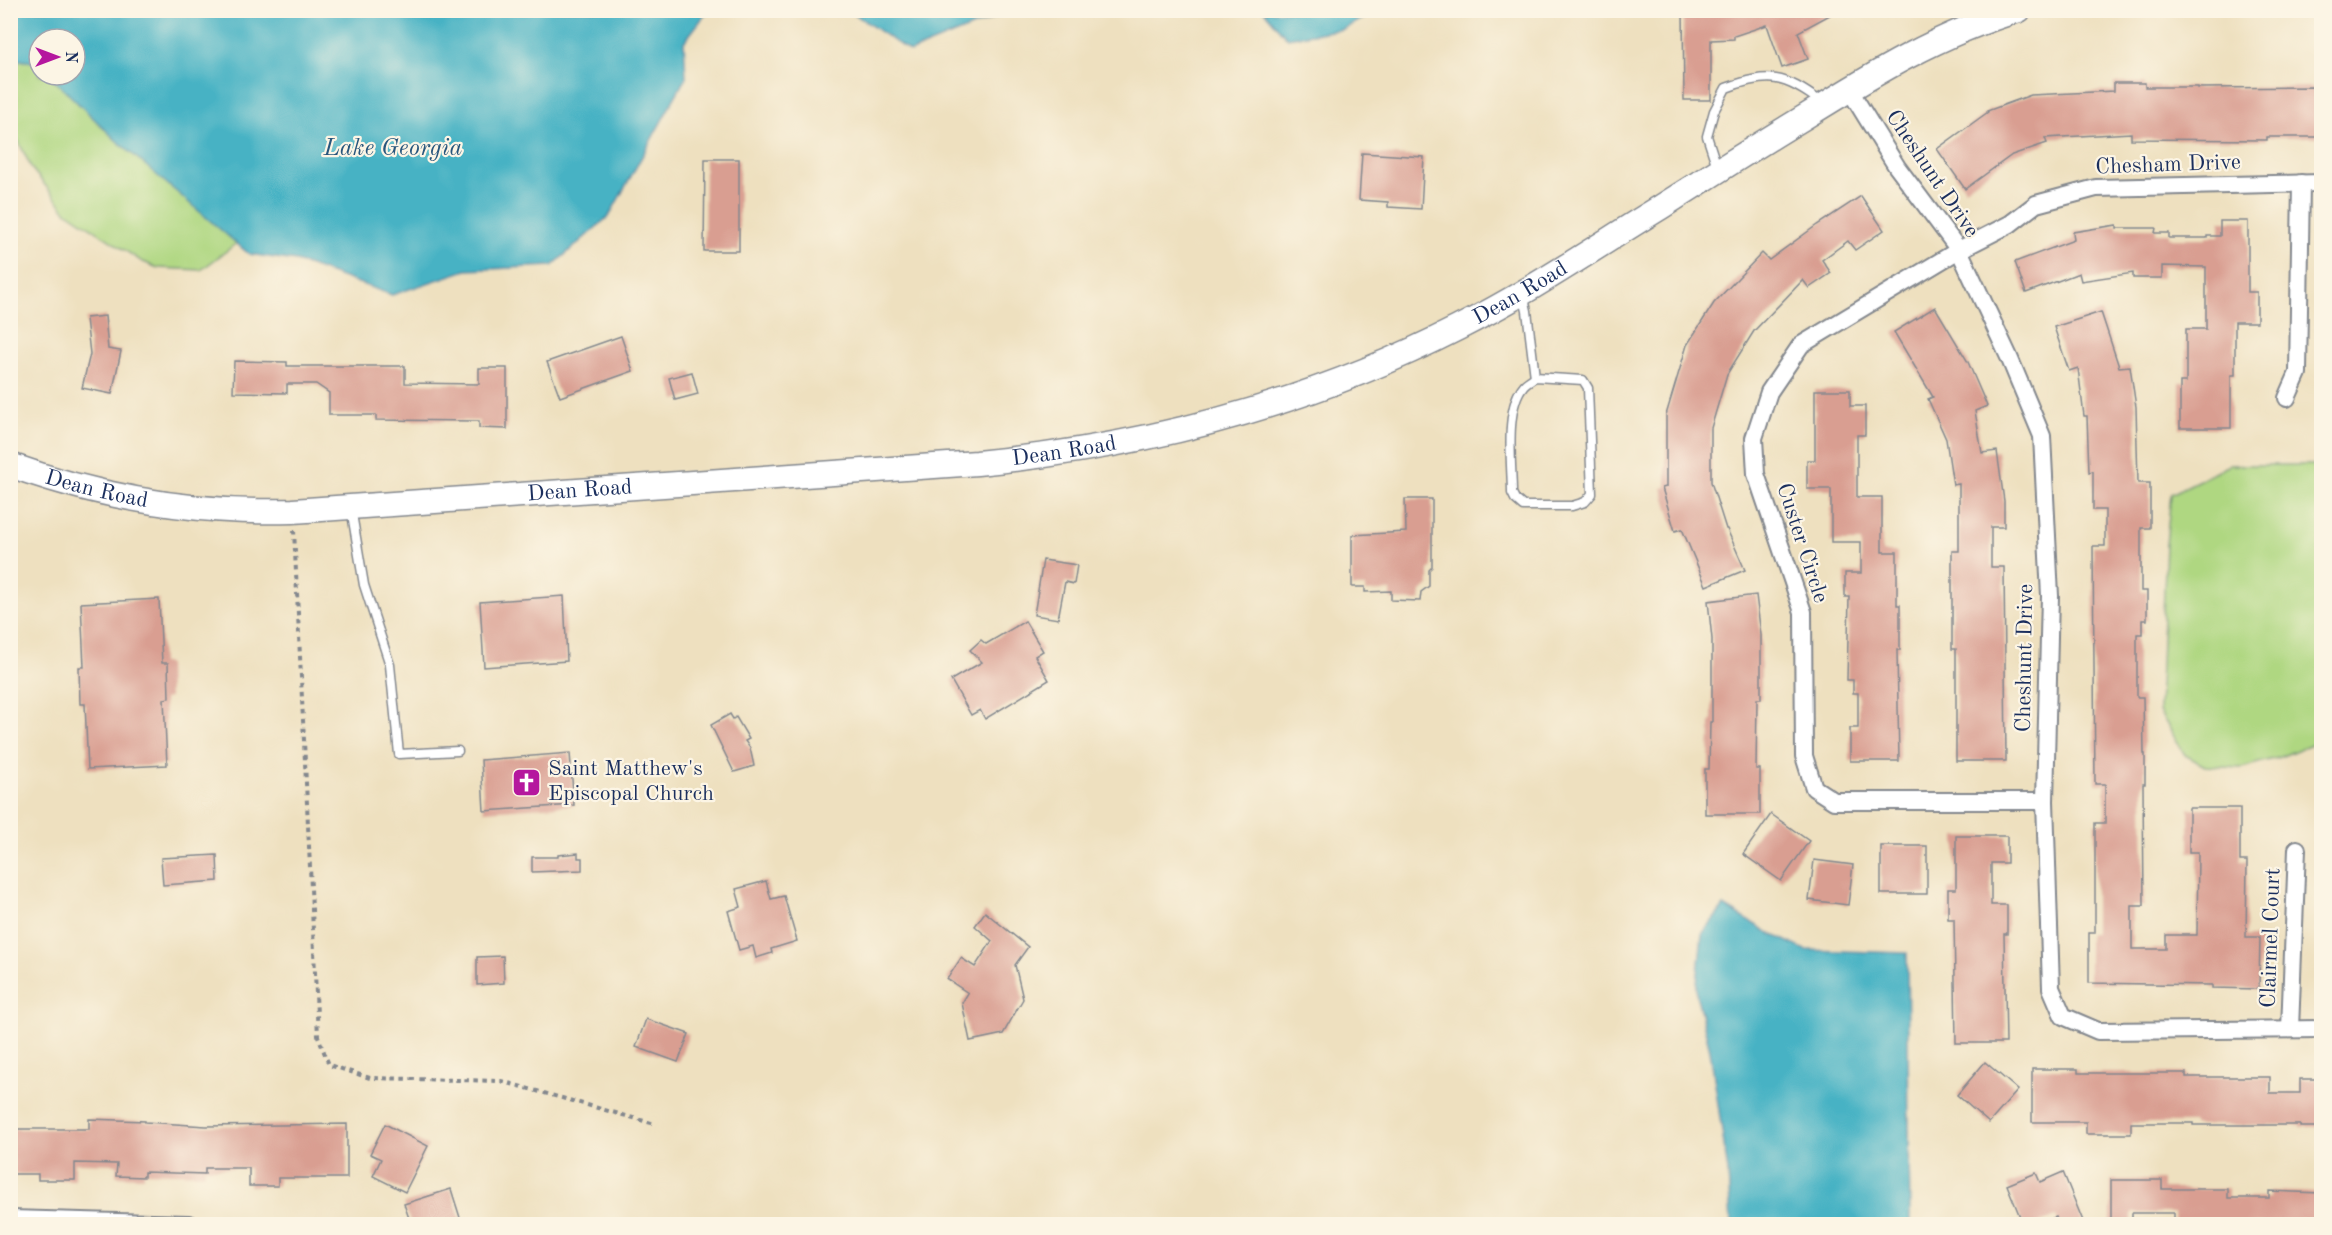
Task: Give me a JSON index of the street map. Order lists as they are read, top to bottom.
{
  "streets": {
    "main road": ["Dean Road"],
    "street": [
      "Chesham Drive",
      "Cheshunt Drive",
      "Custer Circle",
      "Clairmel Court"
    ]
  },
  "crossings": [
    ["Chesham Drive", "Cheshunt Drive"],
    ["Chesham Drive", "Custer Circle"],
    ["Cheshunt Drive", "Dean Road"],
    ["Cheshunt Drive", "Custer Circle"],
    ["Cheshunt Drive", "Clairmel Court"]
  ],
  "water": ["Lake Georgia"],
  "places": {
    "church": ["Saint Matthew's Episcopal Church"]
  },
  "north": "right"
}
